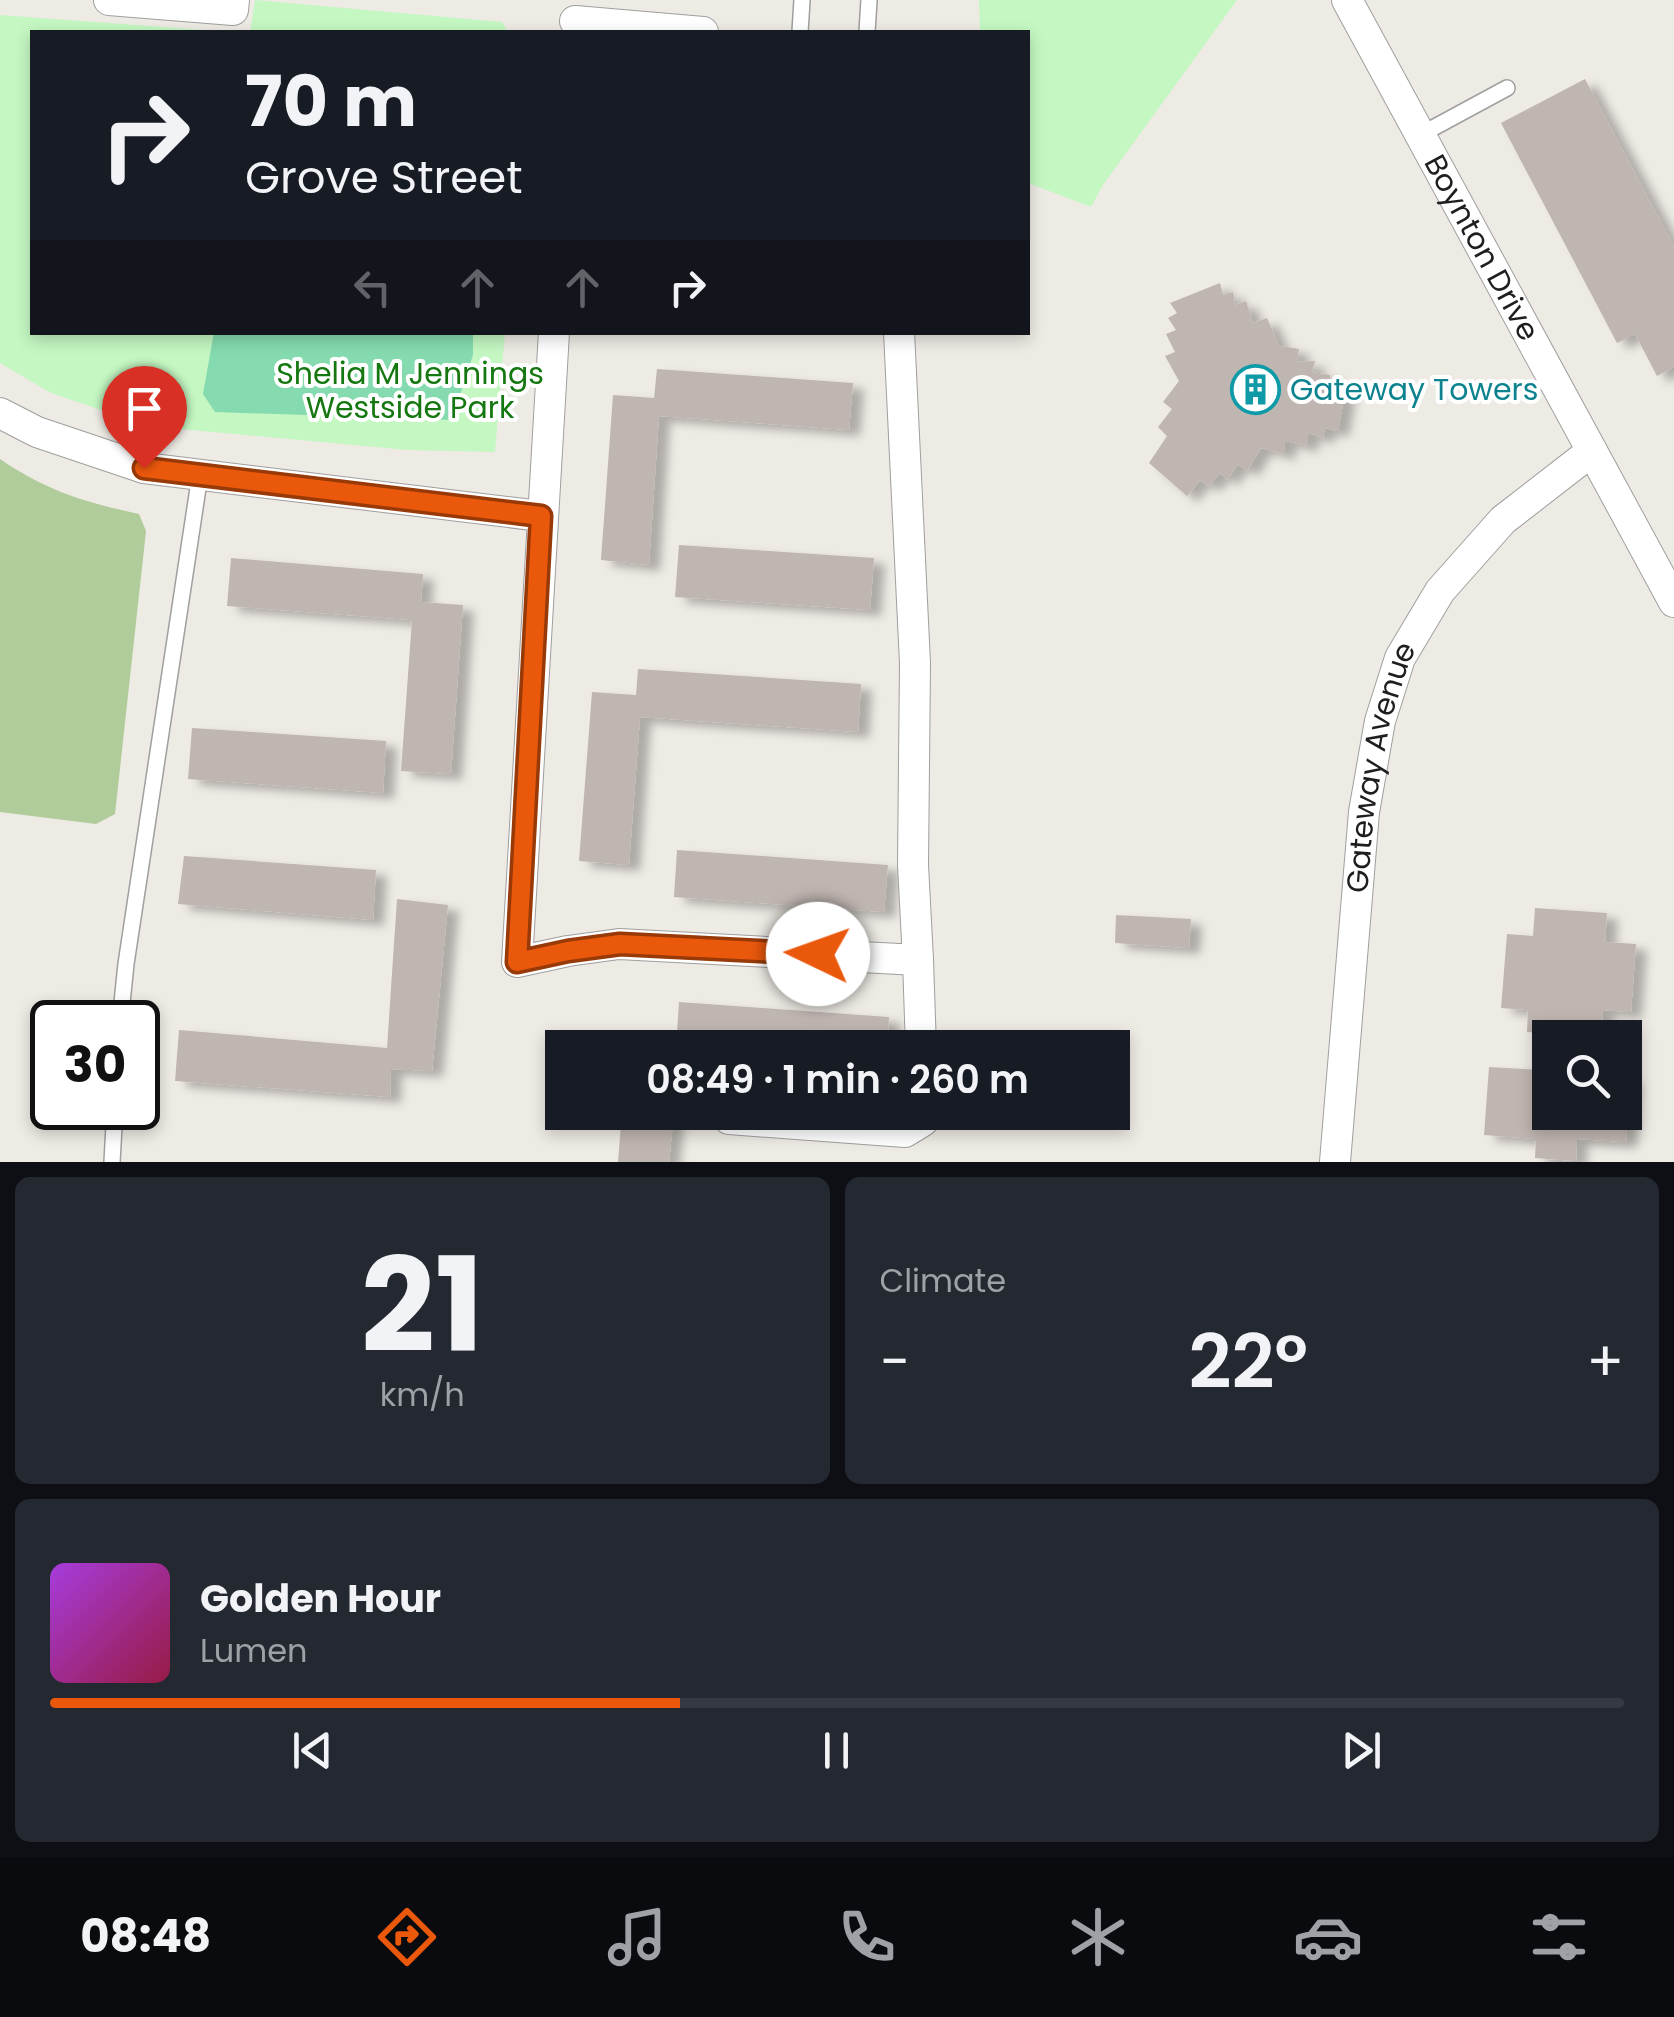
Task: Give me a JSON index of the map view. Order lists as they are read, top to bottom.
{
  "streets": {
    "street": ["Boynton Drive", "Gateway Avenue"]
  },
  "crossings": [
    ["Boynton Drive", "Gateway Avenue"]
  ],
  "parks": ["Shelia M Jennings Westside Park"],
  "places": {
    "building": ["Gateway Towers"]
  },
  "page": {
    "turn": ["70 m", "Grove Street"],
    "limit": "30",
    "trip": "08:49 · 1 min · 260 m",
    "tile": [
      ["21", "km/h"],
      "Climate"
    ],
    "heat": ["−", "22°", "+"],
    "song": ["Golden Hour", "Lumen"],
    "tabs": "08:48"
  }
}
